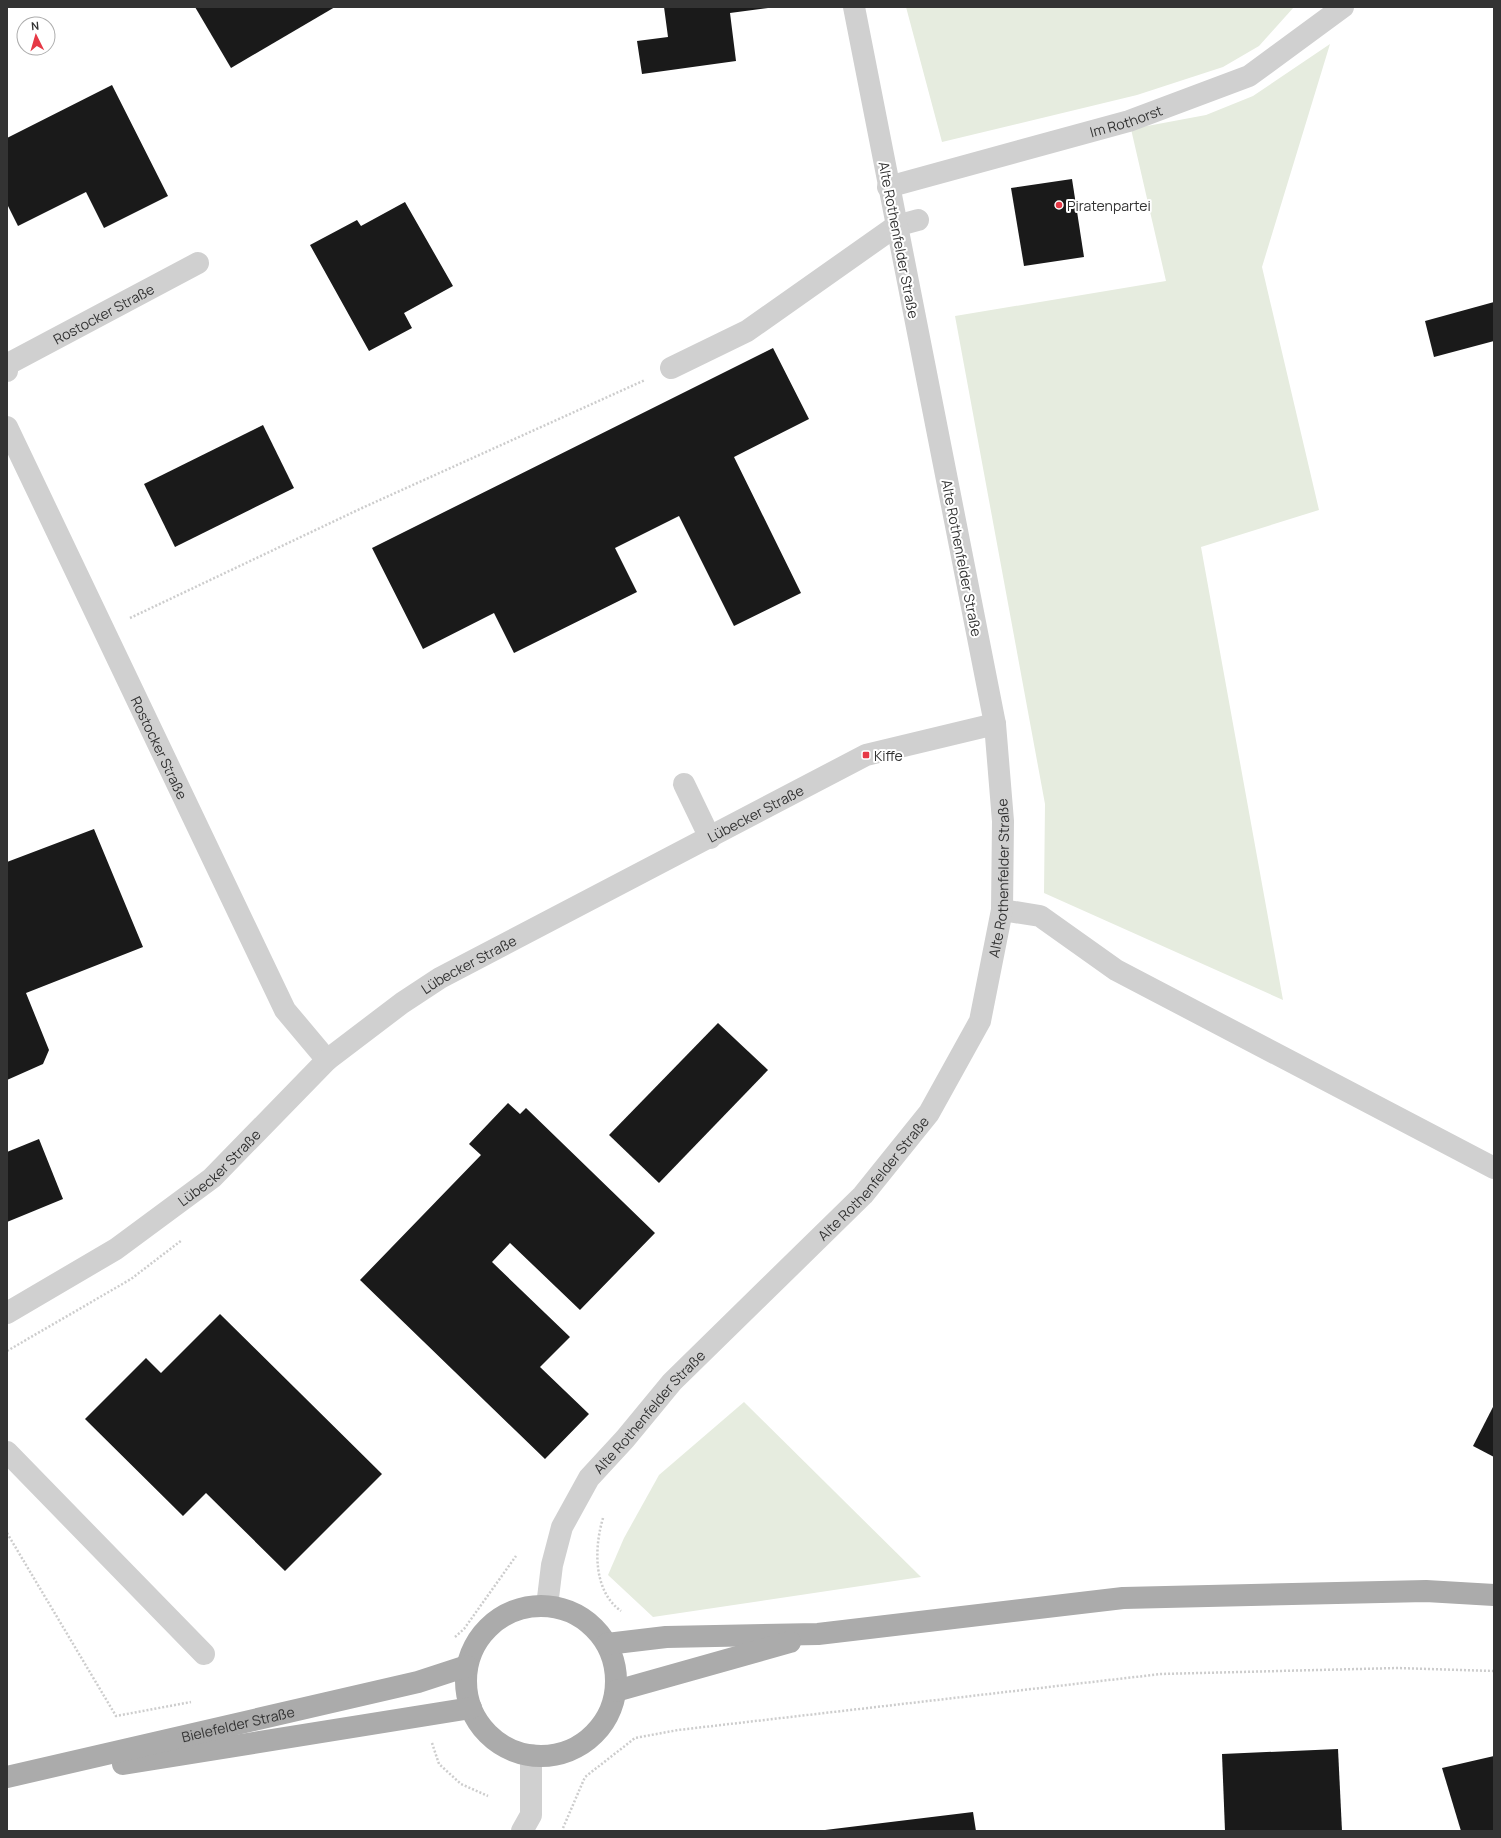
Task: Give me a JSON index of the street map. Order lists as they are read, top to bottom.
{
  "streets": {
    "main road": ["Bielefelder Straße"],
    "street": [
      "Im Rothorst",
      "Alte Rothenfelder Straße",
      "Rostocker Straße",
      "Lübecker Straße"
    ]
  },
  "crossings": [
    ["Im Rothorst", "Alte Rothenfelder Straße"],
    ["Alte Rothenfelder Straße", "Lübecker Straße"],
    ["Rostocker Straße", "Lübecker Straße"]
  ],
  "places": {
    "other": ["Piratenpartei"],
    "transit": ["Kiffe"]
  },
  "north": "top"
}
